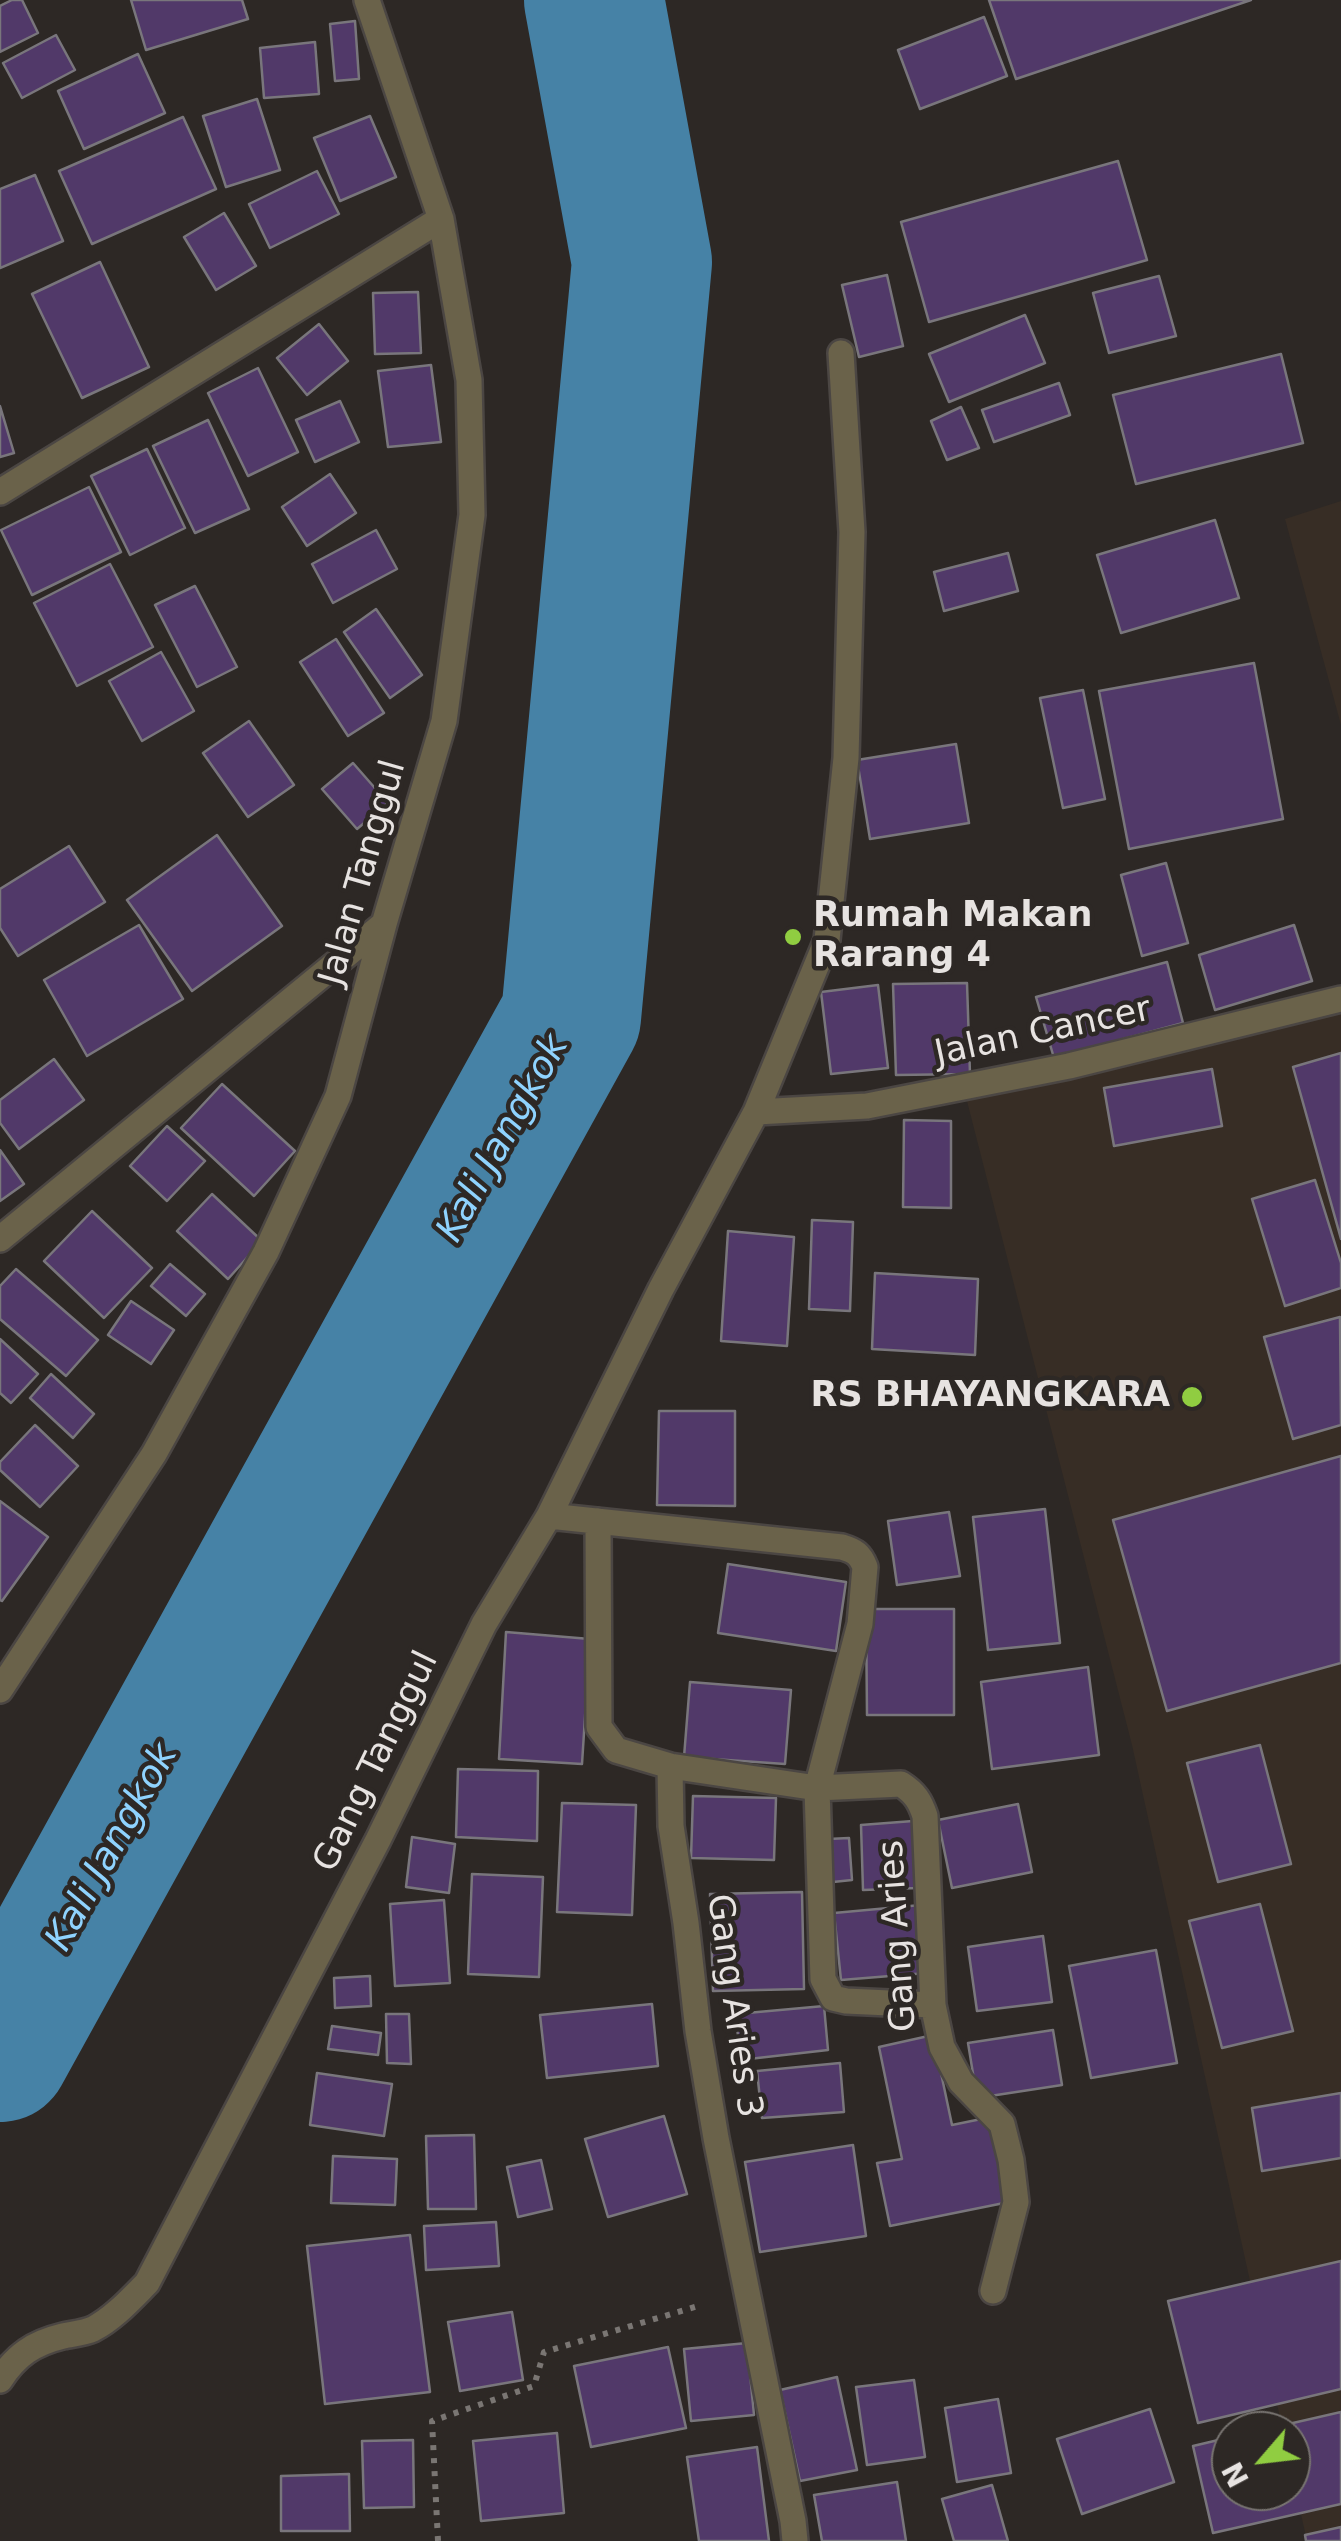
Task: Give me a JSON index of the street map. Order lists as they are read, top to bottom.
{
  "streets": {
    "street": [
      "Jalan Tanggul",
      "Jalan Cancer",
      "Gang Tanggul",
      "Gang Aries",
      "Gang Aries 3"
    ]
  },
  "crossings": [
    ["Jalan Cancer", "Gang Tanggul"],
    ["Gang Aries", "Gang Aries 3"]
  ],
  "water": ["Kali Jangkok"],
  "places": ["Rumah Makan Rarang 4", "RS BHAYANGKARA"],
  "north": "bottom left"
}
